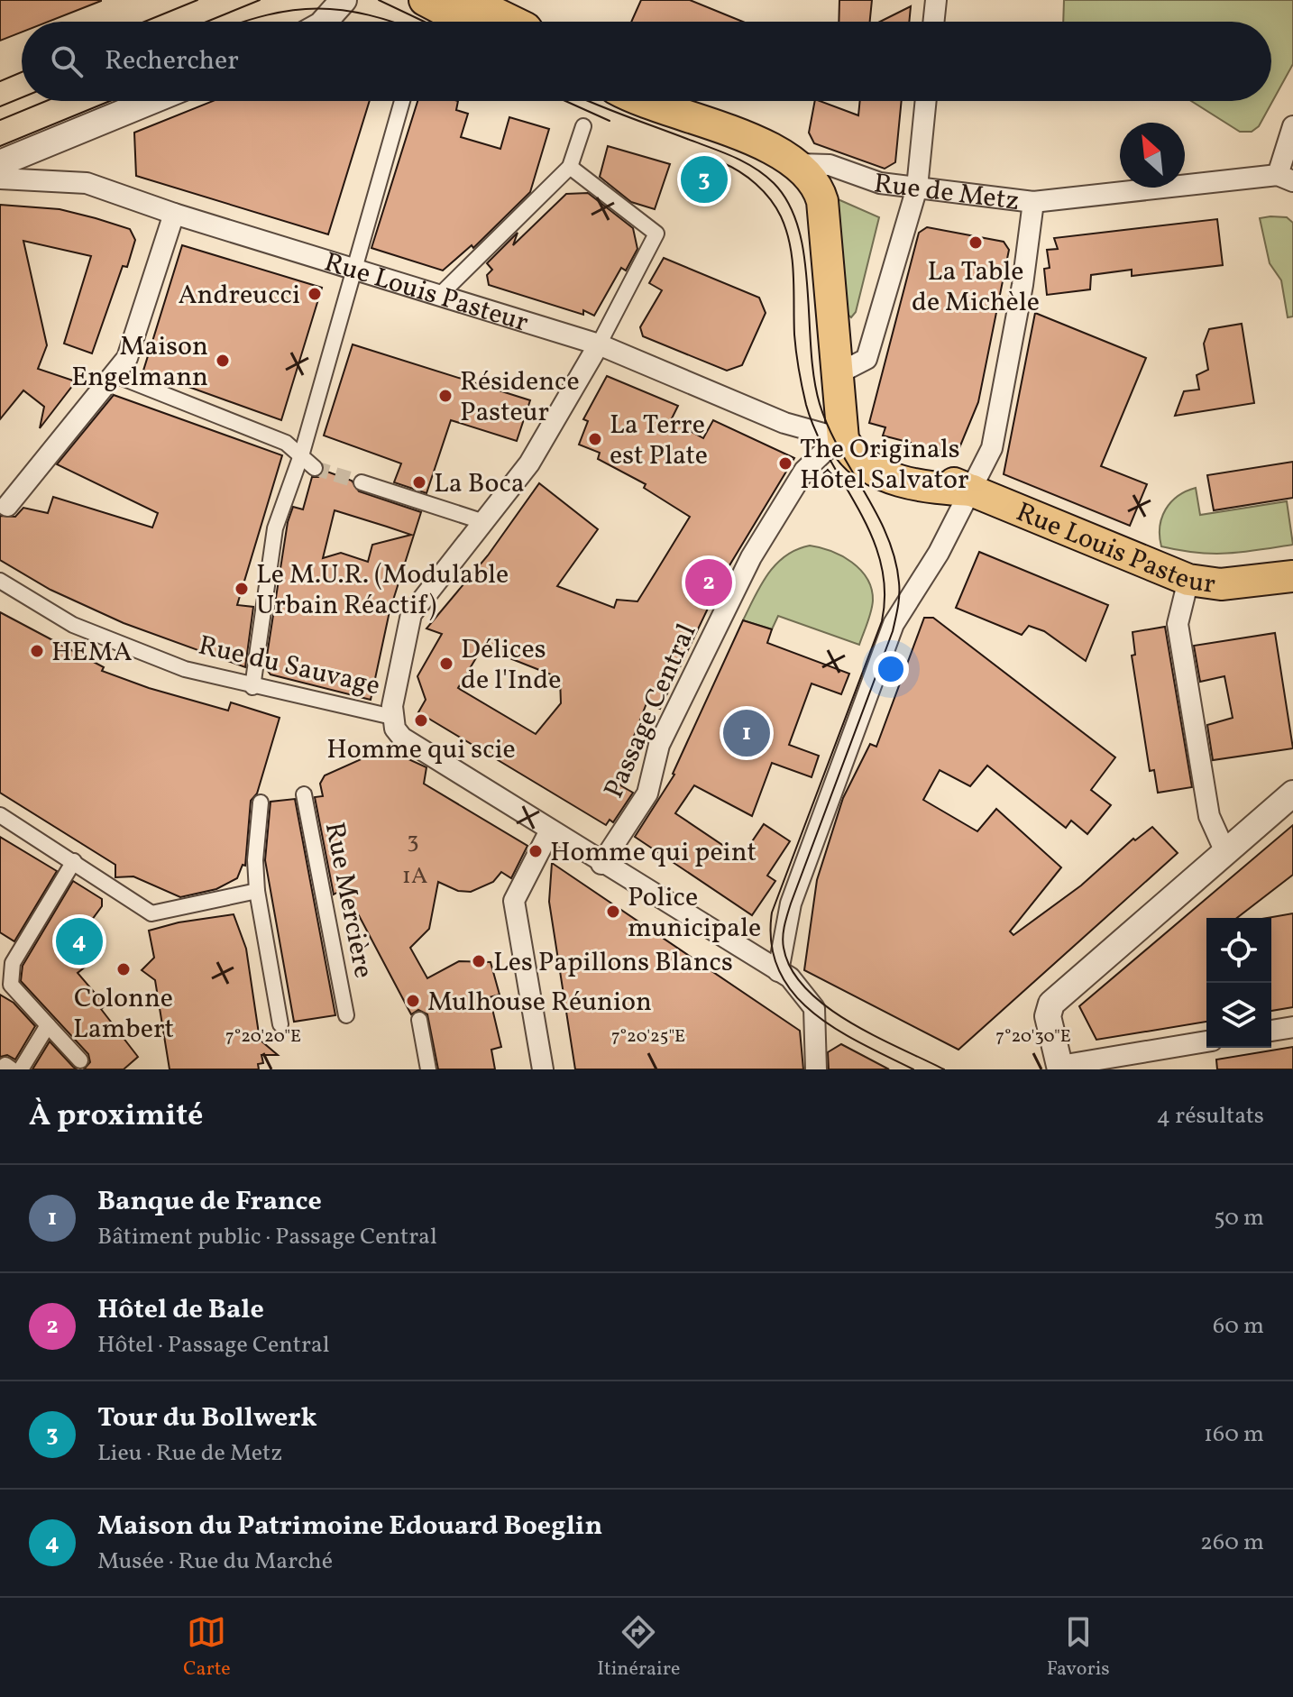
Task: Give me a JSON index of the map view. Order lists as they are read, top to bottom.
{
  "streets": {
    "main road": ["Rue de Metz", "Rue Louis Pasteur"],
    "street": ["Rue du Sauvage", "Passage Central", "Rue Mercière"]
  },
  "crossings": [
    ["Rue Louis Pasteur", "Passage Central"],
    ["Rue du Sauvage", "Passage Central"]
  ],
  "places": [
    "La Table de Michèle",
    "Andreucci",
    "Maison Engelmann",
    "Résidence Pasteur",
    "La Terre est Plate",
    "The Originals Hôtel Salvator",
    "La Boca",
    "Le M.U.R. (Modulable Urbain Réactif)",
    "HEMA",
    "Délices de l'Inde",
    "Homme qui scie",
    "Homme qui peint",
    "Police municipale",
    "Les Papillons Blancs",
    "Colonne Lambert",
    "Mulhouse Réunion"
  ],
  "house_numbers": ["3", "1A"],
  "north": "top left",
  "page": {
    "search": "Rechercher",
    "pins": [
      "3",
      "2",
      "1",
      "4"
    ],
    "heading": ["À proximité", "4 résultats"],
    "list": [
      {
        "mark": "1",
        "name": "Banque de France",
        "note": "Bâtiment public · Passage Central",
        "value": "50 m"
      },
      {
        "mark": "2",
        "name": "Hôtel de Bale",
        "note": "Hôtel · Passage Central",
        "value": "60 m"
      },
      {
        "mark": "3",
        "name": "Tour du Bollwerk",
        "note": "Lieu · Rue de Metz",
        "value": "160 m"
      },
      {
        "mark": "4",
        "name": "Maison du Patrimoine Edouard Boeglin",
        "note": "Musée · Rue du Marché",
        "value": "260 m"
      }
    ],
    "nav": ["Carte", "Itinéraire", "Favoris"]
  },
  "coordinates": ["7°20'20\"E", "7°20'25\"E", "7°20'30\"E"]
}
